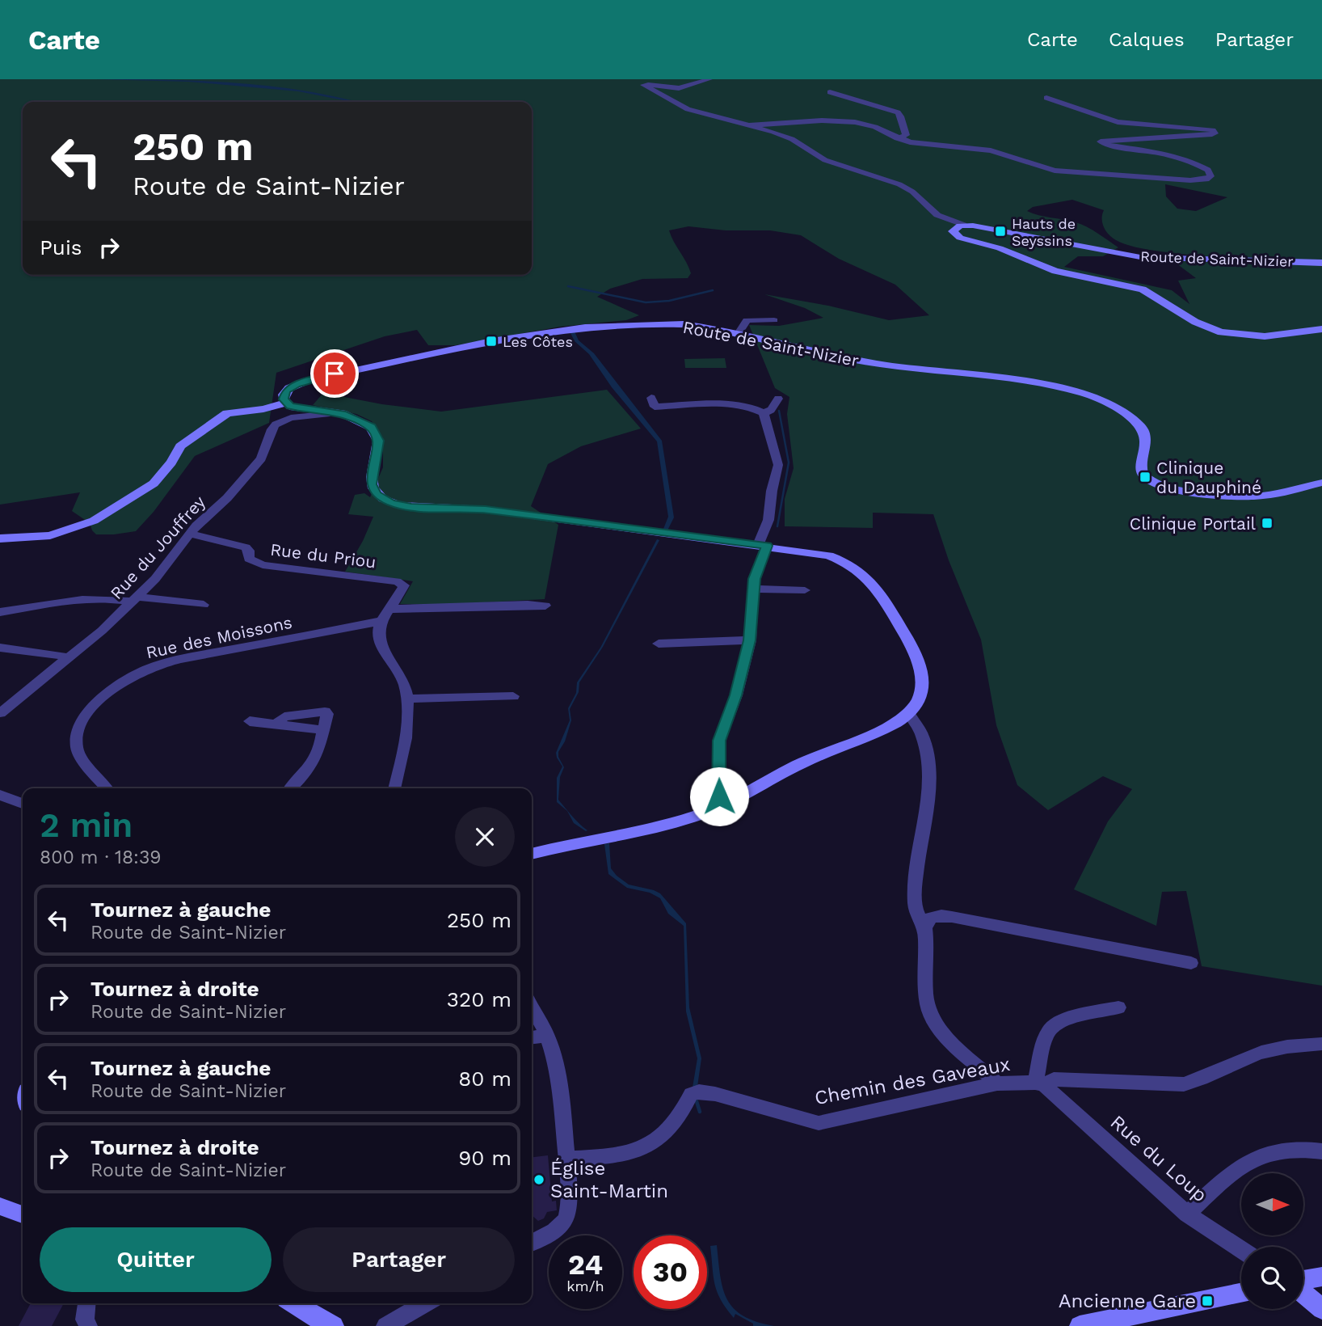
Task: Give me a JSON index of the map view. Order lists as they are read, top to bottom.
{
  "streets": {
    "main road": ["Route de Saint-Nizier"],
    "street": [
      "Rue du Jouffrey",
      "Rue du Priou",
      "Rue des Moissons",
      "Chemin des Gaveaux",
      "Rue du Loup"
    ]
  },
  "crossings": [
    ["Rue du Jouffrey", "Rue du Priou"],
    ["Chemin des Gaveaux", "Rue du Loup"]
  ],
  "places": {
    "transit": [
      "Hauts de Seyssins",
      "Les Côtes",
      "Clinique du Dauphiné",
      "Clinique Portail",
      "Ancienne Gare"
    ],
    "other": ["Église Saint-Martin"]
  },
  "north": "right",
  "page": {
    "header": "Carte",
    "nav": ["Carte", "Calques", "Partager"],
    "turn": ["250 m", "Route de Saint-Nizier"],
    "then": "Puis",
    "heading": ["2 min", "800 m · 18:39"],
    "list": [
      {
        "name": "Tournez à gauche",
        "note": "Route de Saint-Nizier",
        "value": "250 m"
      },
      {
        "name": "Tournez à droite",
        "note": "Route de Saint-Nizier",
        "value": "320 m"
      },
      {
        "name": "Tournez à gauche",
        "note": "Route de Saint-Nizier",
        "value": "80 m"
      },
      {
        "name": "Tournez à droite",
        "note": "Route de Saint-Nizier",
        "value": "90 m"
      }
    ],
    "buttons": ["Quitter", "Partager"],
    "speed": "24 km/h",
    "limit": "30"
  }
}
